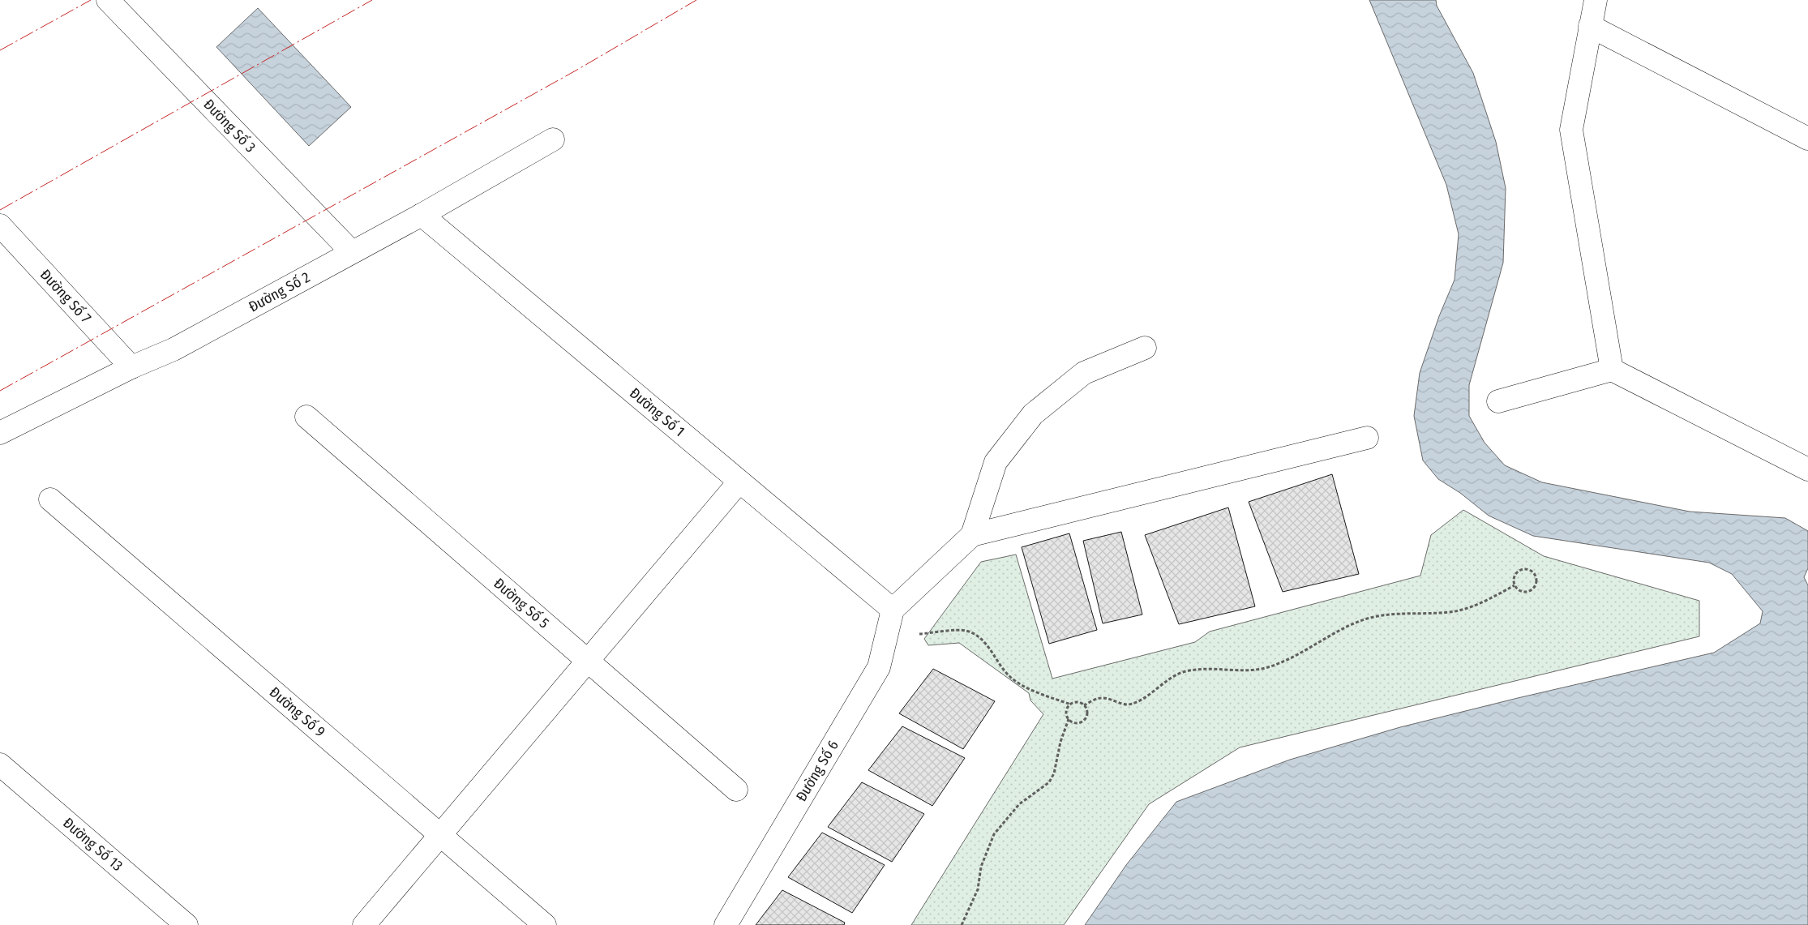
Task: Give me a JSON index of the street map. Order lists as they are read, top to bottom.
{
  "streets": {
    "street": [
      "Đường Số 3",
      "Đường Số 2",
      "Đường Số 7",
      "Đường Số 1",
      "Đường Số 5",
      "Đường Số 9",
      "Đường Số 6",
      "Đường Số 13"
    ]
  },
  "crossings": [
    ["Đường Số 3", "Đường Số 2"],
    ["Đường Số 2", "Đường Số 7"],
    ["Đường Số 2", "Đường Số 1"],
    ["Đường Số 1", "Đường Số 6"]
  ]
}
